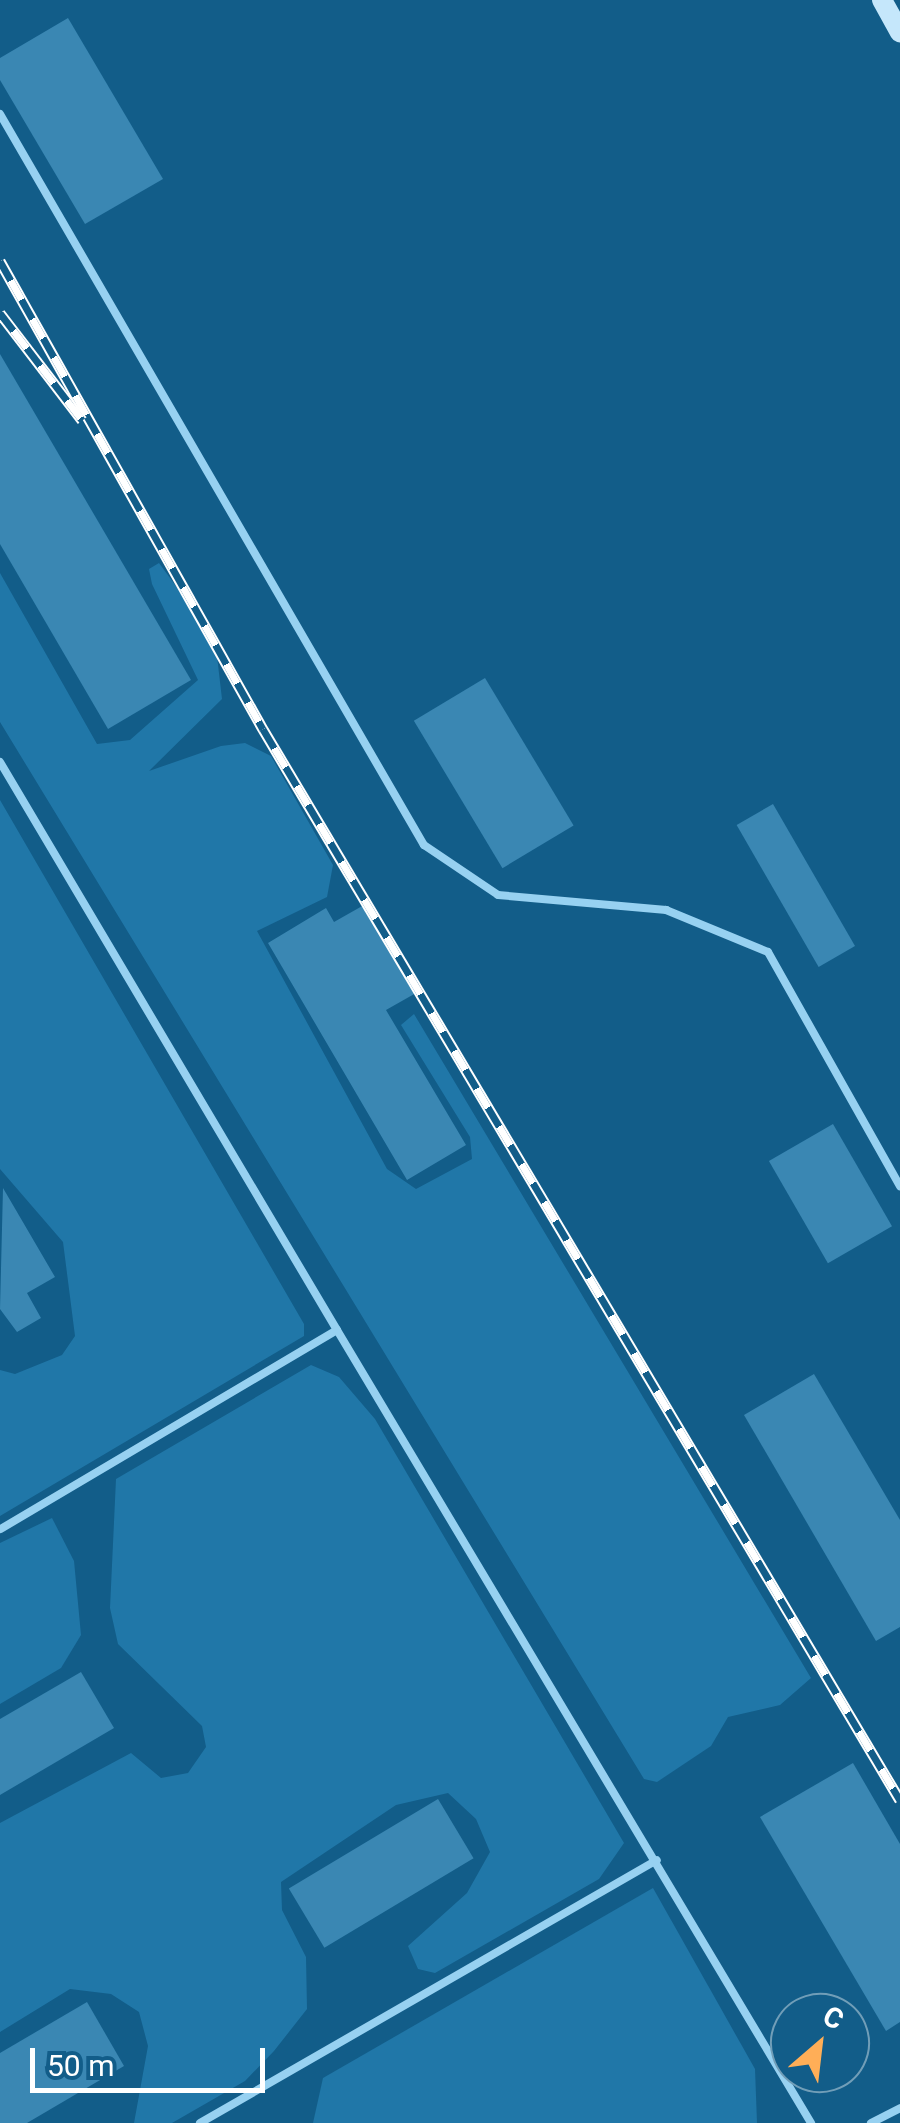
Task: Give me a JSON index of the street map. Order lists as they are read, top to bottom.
{
  "scale_bar": "50 m",
  "north": "top right"
}
